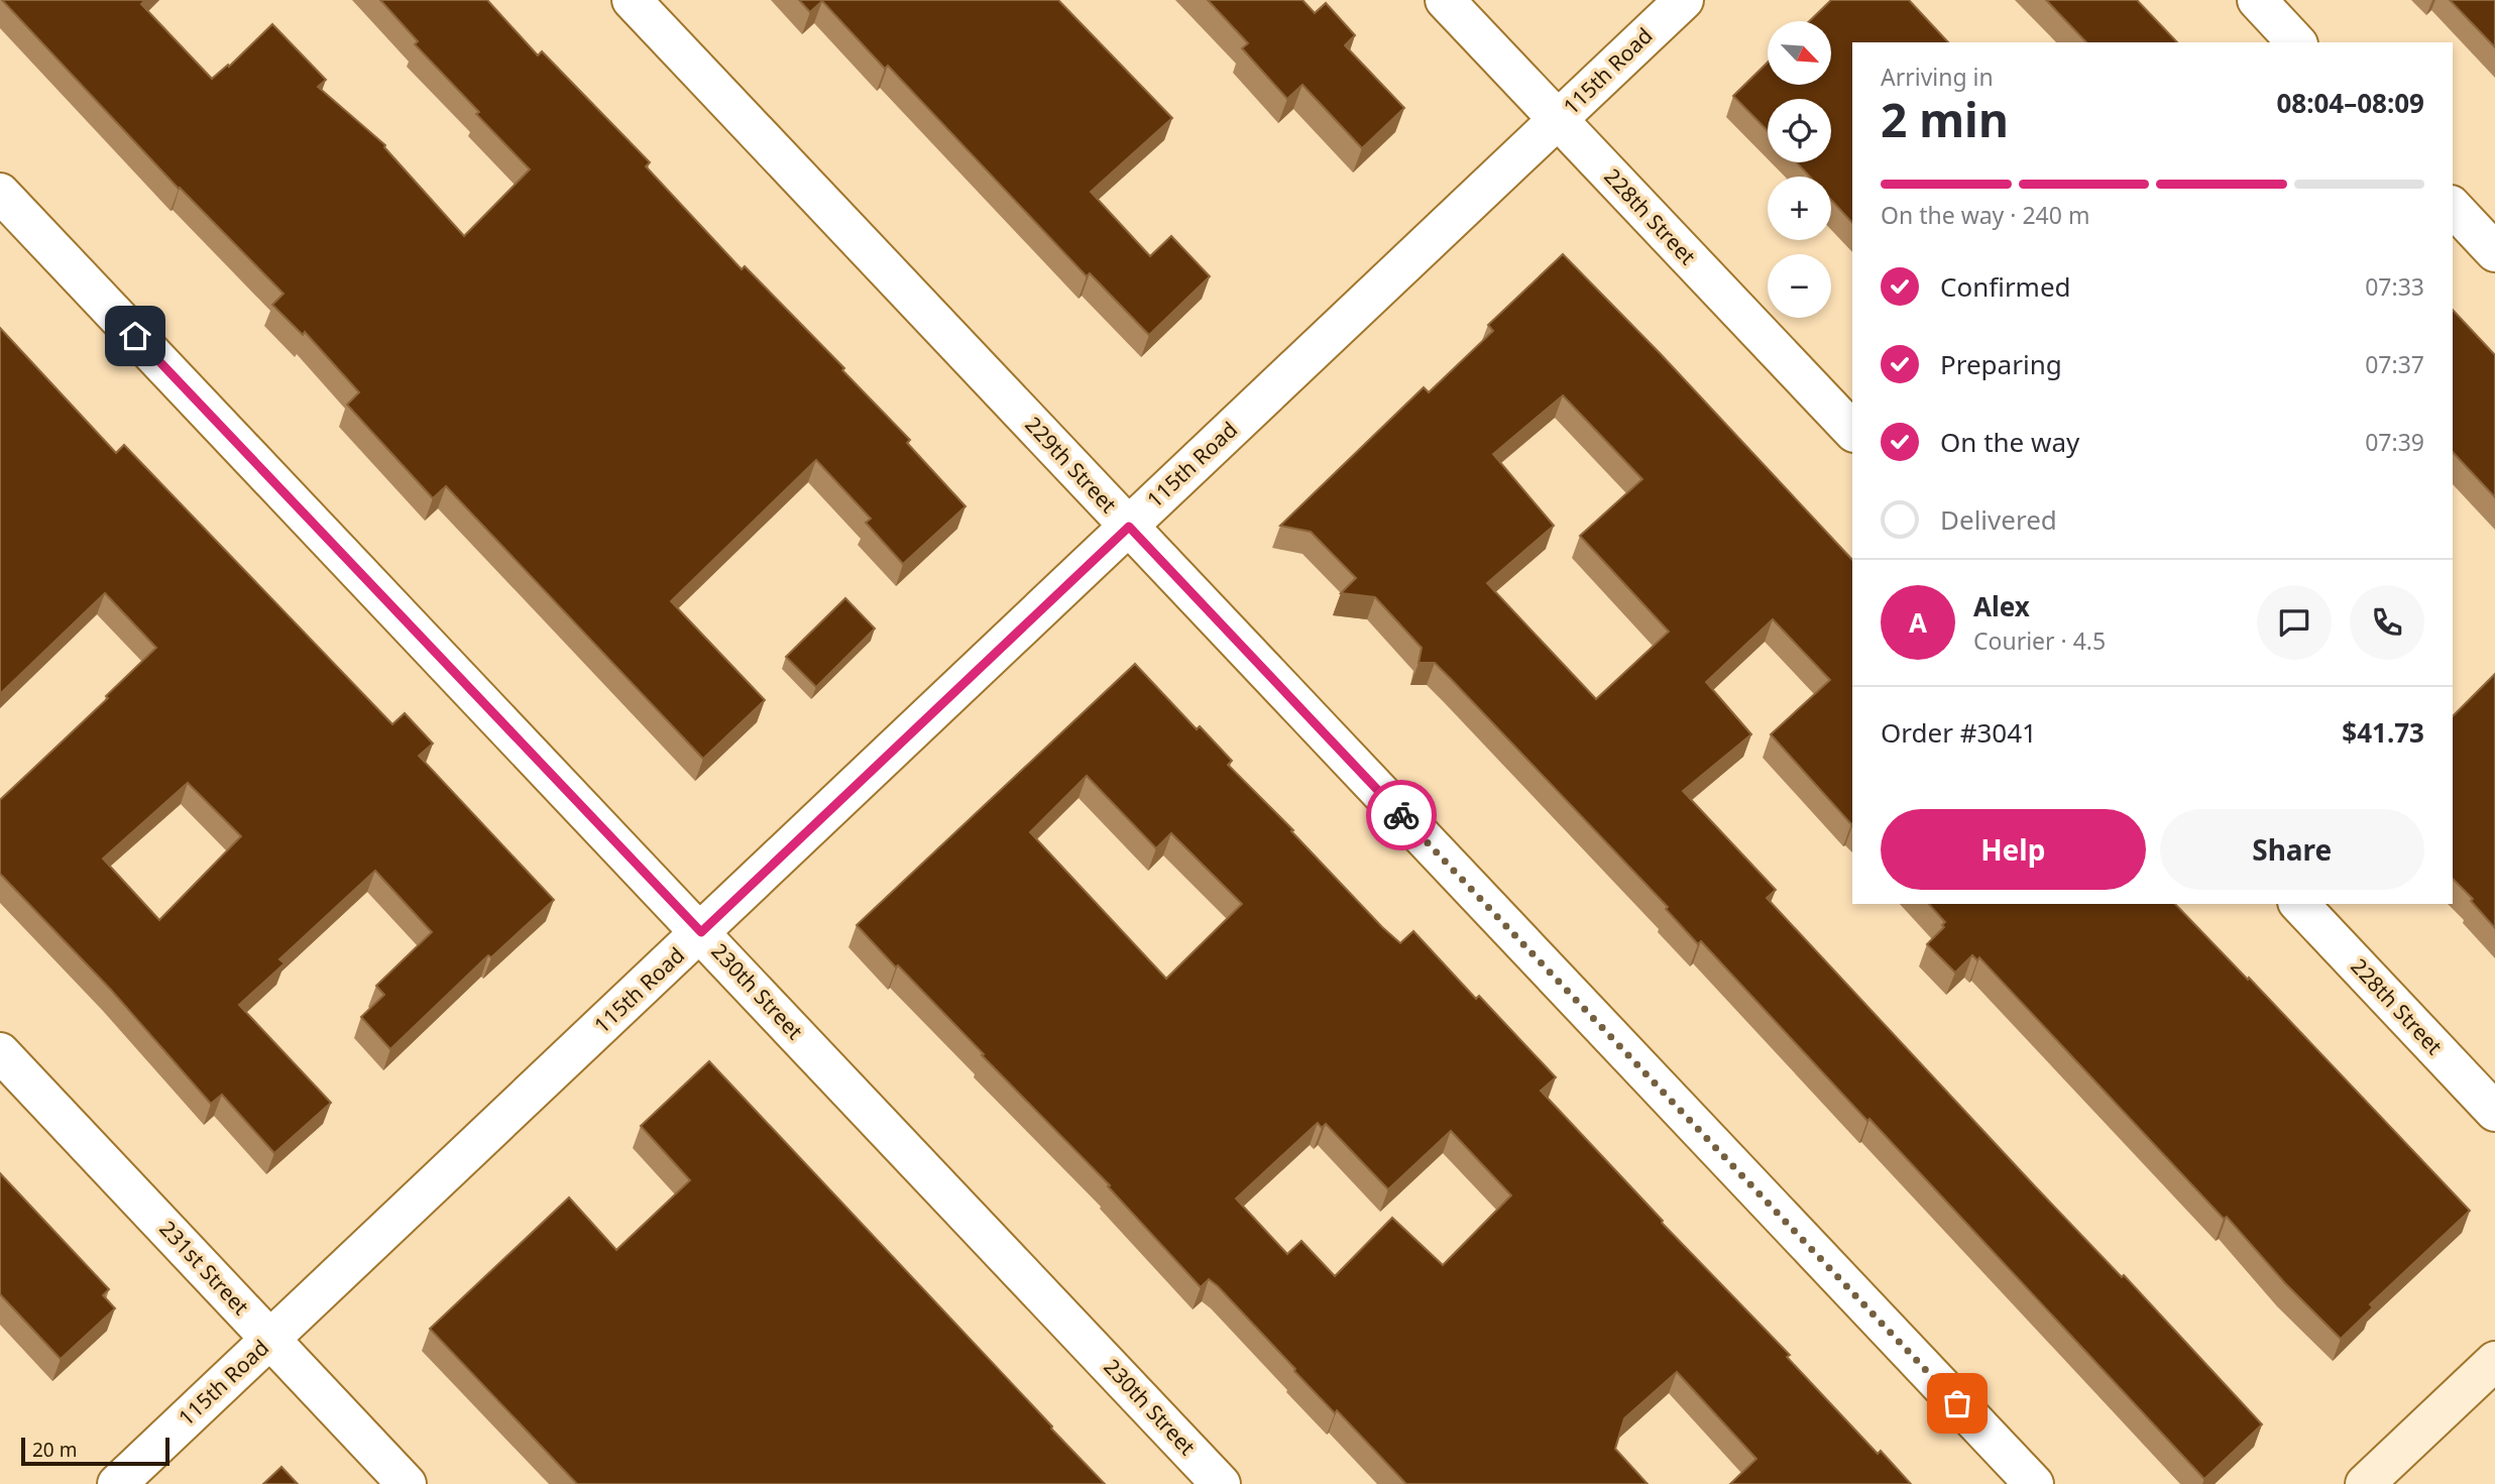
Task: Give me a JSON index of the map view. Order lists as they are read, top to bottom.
{
  "streets": {
    "street": [
      "115th Road",
      "228th Street",
      "229th Street",
      "230th Street",
      "231st Street"
    ]
  },
  "crossings": [
    ["115th Road", "228th Street"],
    ["115th Road", "229th Street"],
    ["115th Road", "230th Street"],
    ["115th Road", "231st Street"]
  ],
  "scale_bar": "20 m",
  "north": "bottom right",
  "page": {
    "map_buttons": ["+", "−"],
    "heading": ["2 min", "Arriving in", "08:04–08:09"],
    "panel": [
      "Alex",
      "Courier · 4.5",
      "Order #3041",
      "$41.73"
    ],
    "bar": "On the way · 240 m",
    "list": [
      ["Confirmed", "07:33"],
      ["Preparing", "07:37"],
      ["On the way", "07:39"],
      "Delivered"
    ],
    "round": "A",
    "buttons": ["Help", "Share"],
    "scale": "20 m"
  }
}
